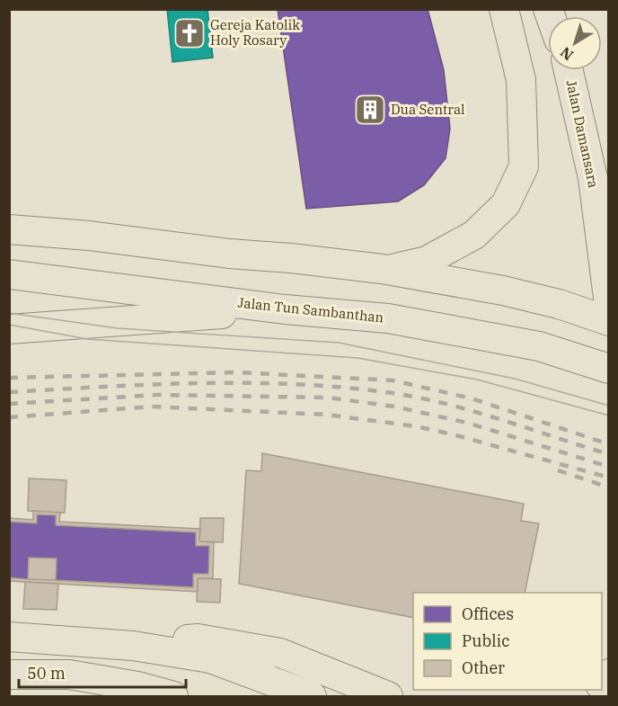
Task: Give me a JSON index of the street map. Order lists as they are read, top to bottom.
{
  "streets": {
    "main road": ["Jalan Damansara", "Jalan Tun Sambanthan"]
  },
  "places": {
    "church": ["Gereja Katolik Holy Rosary"],
    "building": ["Dua Sentral"]
  },
  "legend": ["Offices", "Public", "Other"],
  "scale_bar": "50 m",
  "north": "bottom left"
}
